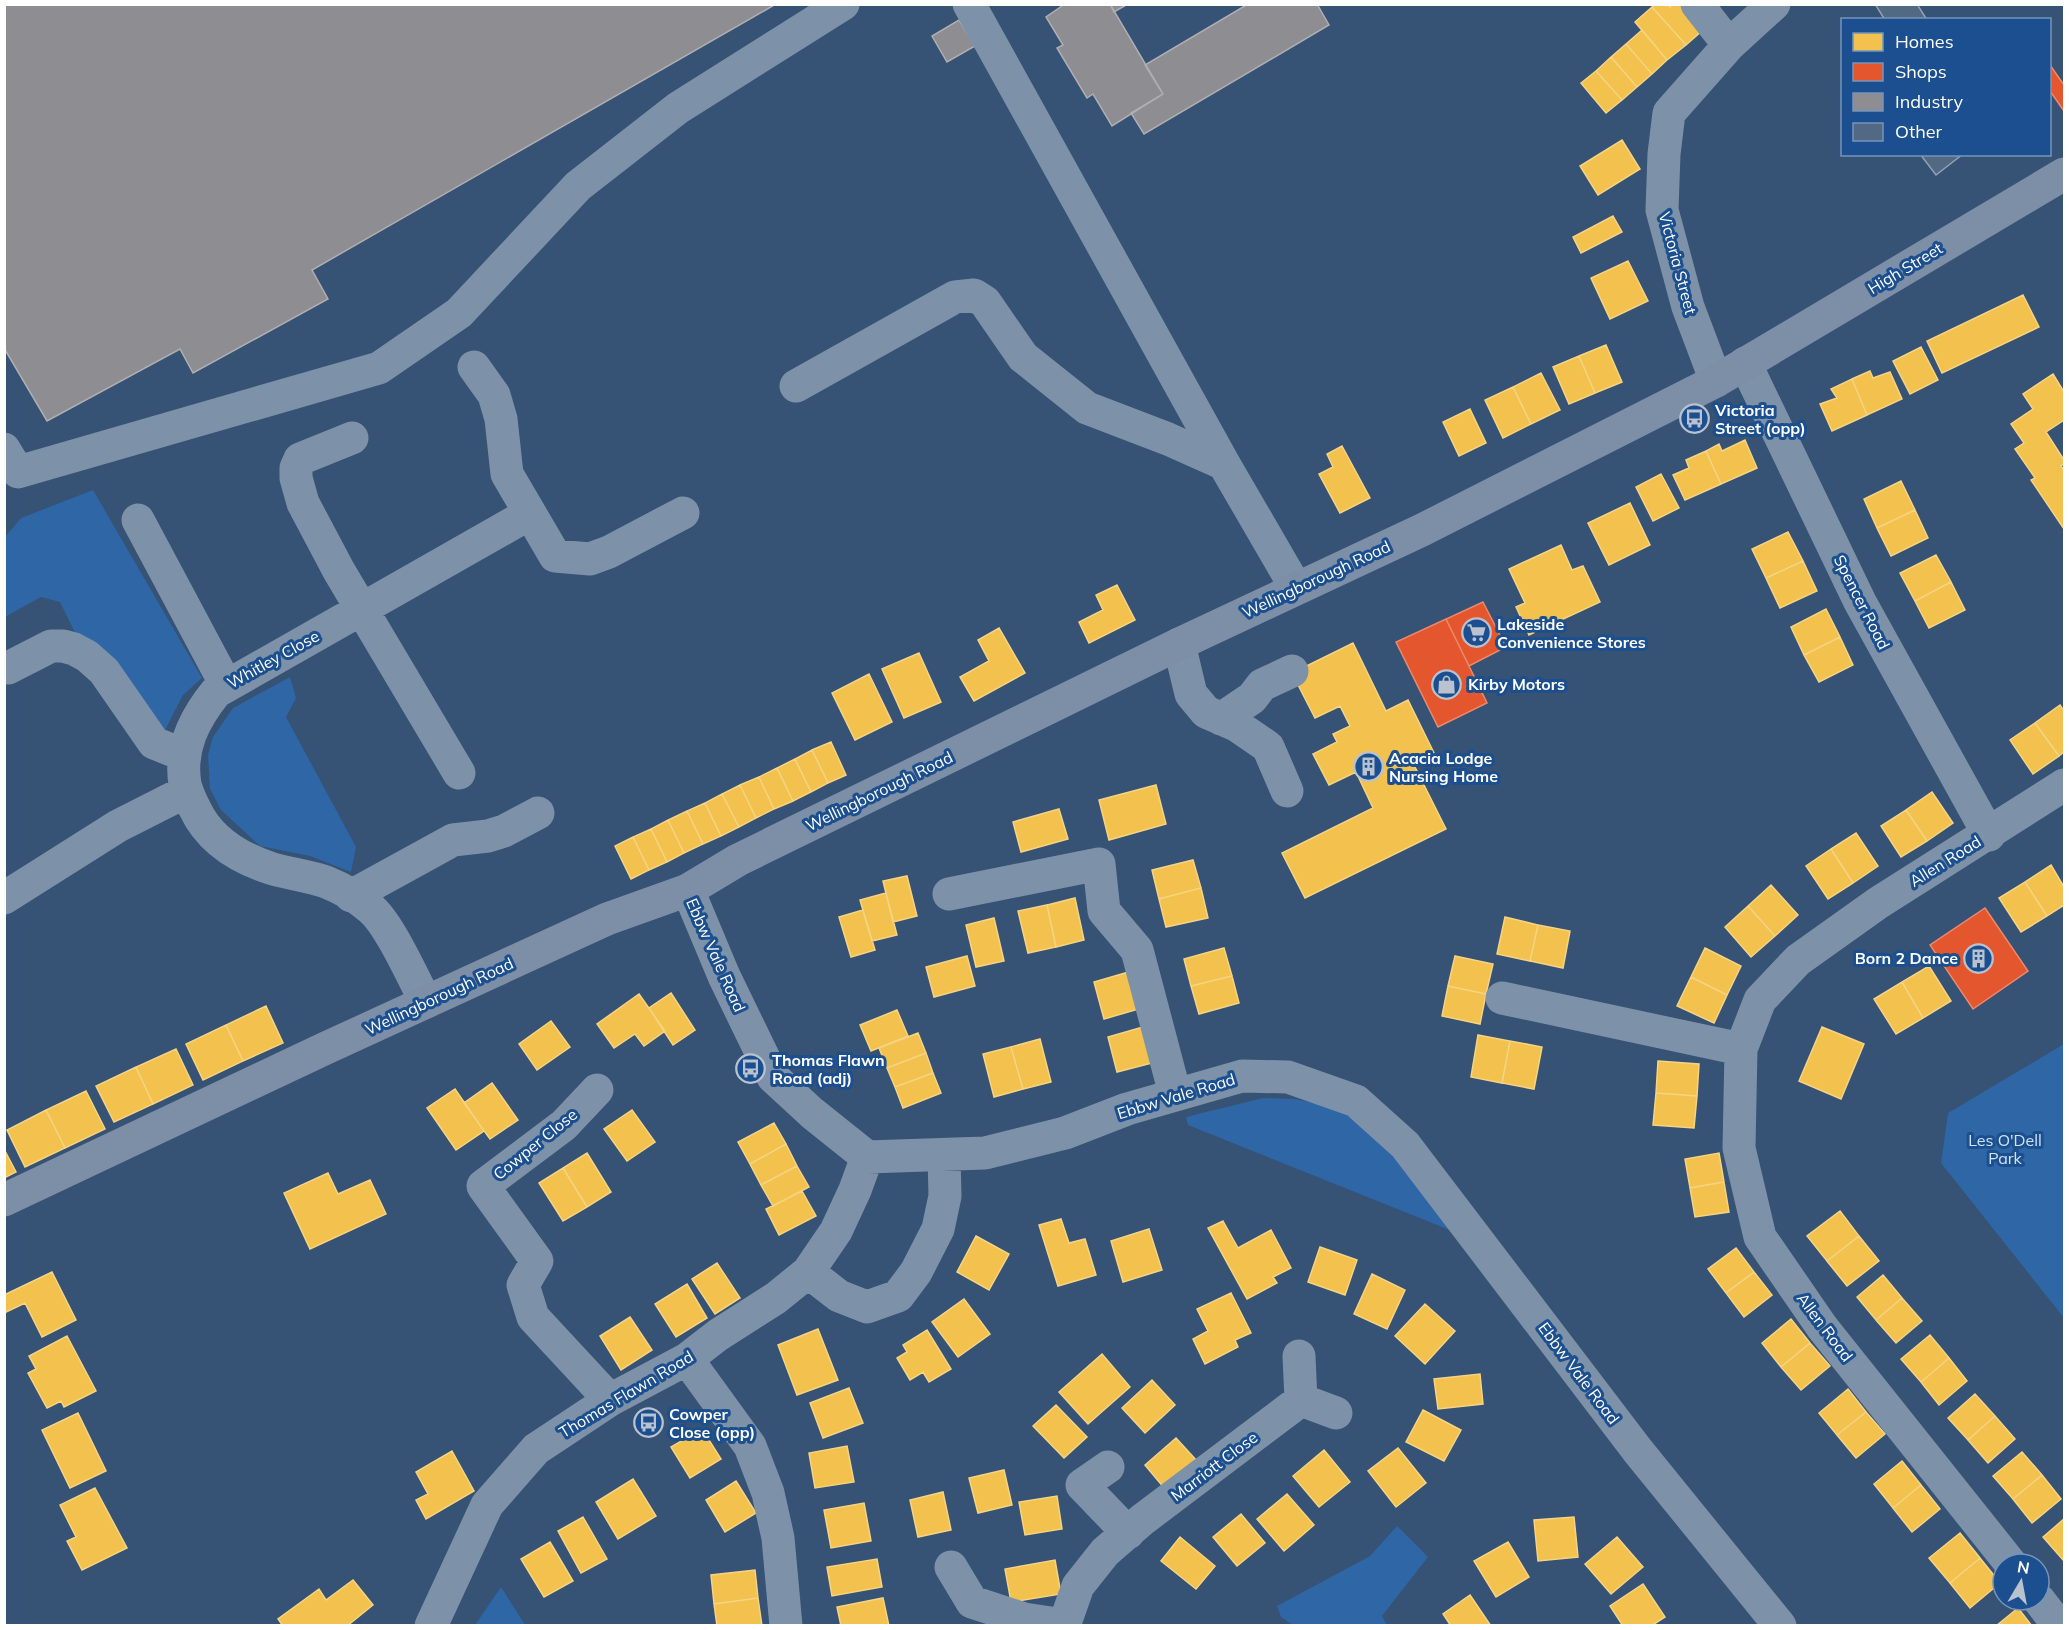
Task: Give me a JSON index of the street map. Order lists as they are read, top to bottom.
{
  "streets": {
    "main road": ["High Street", "Wellingborough Road"],
    "street": [
      "Victoria Street",
      "Spencer Road",
      "Whitley Close",
      "Allen Road",
      "Ebbw Vale Road",
      "Cowper Close",
      "Thomas Flawn Road",
      "Marriott Close"
    ]
  },
  "crossings": [
    ["Victoria Street", "Wellingborough Road"],
    ["High Street", "Wellingborough Road"],
    ["High Street", "Spencer Road"],
    ["Wellingborough Road", "Spencer Road"],
    ["Wellingborough Road", "Whitley Close"],
    ["Wellingborough Road", "Ebbw Vale Road"],
    ["Spencer Road", "Allen Road"],
    ["Ebbw Vale Road", "Thomas Flawn Road"],
    ["Cowper Close", "Thomas Flawn Road"]
  ],
  "parks": ["Les O'Dell Park"],
  "places": {
    "bus stop": ["Victoria Street (opp)", "Thomas Flawn Road (adj)", "Cowper Close (opp)"],
    "supermarket": ["Lakeside Convenience Stores"],
    "shop": ["Kirby Motors"],
    "building": ["Acacia Lodge Nursing Home", "Born 2 Dance"]
  },
  "legend": [
    "Homes",
    "Shops",
    "Industry",
    "Other"
  ],
  "north": "top"
}
